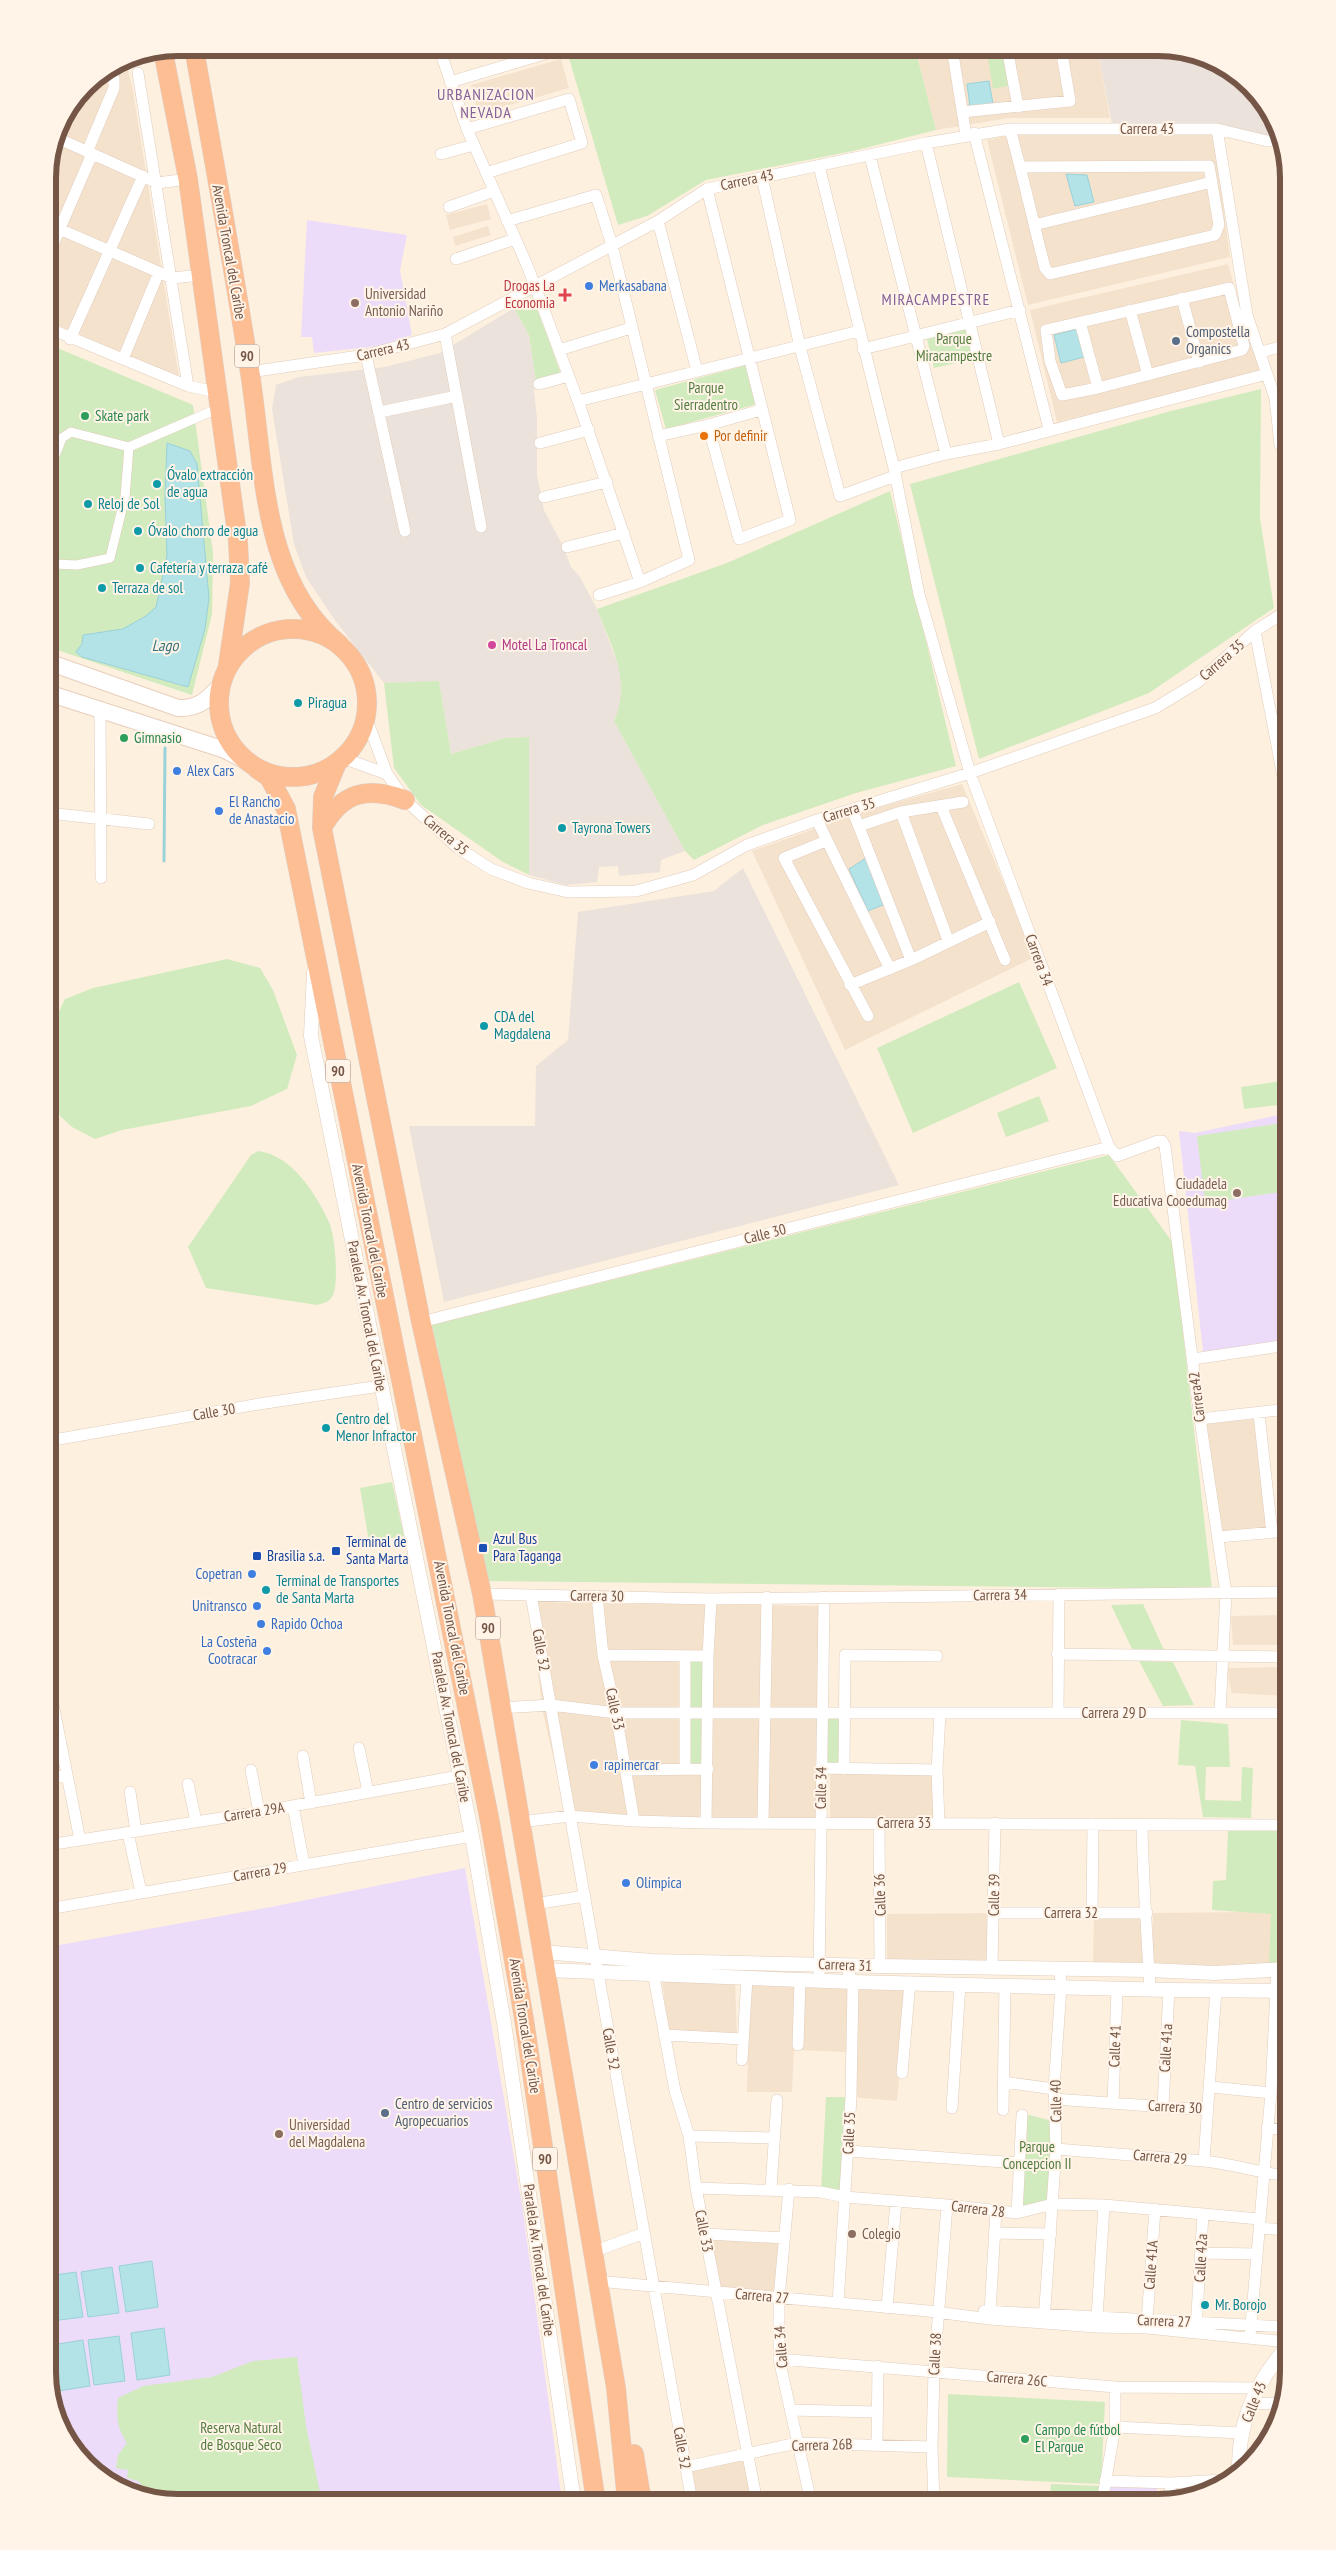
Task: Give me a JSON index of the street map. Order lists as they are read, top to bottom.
{
  "streets": {
    "highway": ["Avenida Troncal del Caribe", "90"],
    "street": [
      "Carrera 43",
      "Carrera 35",
      "Carrera 34",
      "Calle 30",
      "Paralela Av. Troncal del Caribe",
      "Carrera42",
      "Carrera 30",
      "Calle 32",
      "Calle 33",
      "Carrera 29 D",
      "Calle 34",
      "Carrera 29A",
      "Carrera 33",
      "Carrera 29",
      "Calle 36",
      "Calle 39",
      "Carrera 32",
      "Carrera 31",
      "Calle 41",
      "Calle 41a",
      "Calle 40",
      "Calle 35",
      "Carrera 28",
      "Calle 42a",
      "Calle 41A",
      "Carrera 27",
      "Calle 38",
      "Carrera 26C",
      "Calle 43",
      "Carrera 26B"
    ]
  },
  "crossings": [
    ["Carrera 43", "Avenida Troncal del Caribe"],
    ["Carrera 43", "Carrera 34"],
    ["Avenida Troncal del Caribe", "Carrera 35"],
    ["Avenida Troncal del Caribe", "Calle 30"],
    ["Avenida Troncal del Caribe", "Paralela Av. Troncal del Caribe"],
    ["Avenida Troncal del Caribe", "Carrera 30"],
    ["Avenida Troncal del Caribe", "Carrera 29 D"],
    ["Avenida Troncal del Caribe", "Carrera 33"],
    ["Avenida Troncal del Caribe", "Carrera 31"],
    ["Avenida Troncal del Caribe", "Carrera 27"],
    ["Carrera 35", "Carrera 34"],
    ["Carrera 34", "Calle 30"],
    ["Carrera 34", "Carrera42"],
    ["Carrera 34", "Carrera 30"],
    ["Carrera 34", "Calle 34"],
    ["Calle 30", "Paralela Av. Troncal del Caribe"],
    ["Calle 30", "Carrera42"],
    ["Paralela Av. Troncal del Caribe", "Carrera 29A"],
    ["Paralela Av. Troncal del Caribe", "Carrera 29"],
    ["Carrera42", "Carrera 29 D"],
    ["Carrera 30", "Calle 32"],
    ["Carrera 30", "Calle 33"],
    ["Carrera 30", "Carrera 31"],
    ["Carrera 30", "Calle 41"],
    ["Carrera 30", "Calle 41a"],
    ["Carrera 30", "Calle 40"],
    ["Calle 32", "Carrera 29 D"],
    ["Calle 32", "Carrera 33"],
    ["Calle 32", "Carrera 31"],
    ["Calle 32", "Carrera 27"],
    ["Calle 32", "Carrera 26B"],
    ["Calle 33", "Carrera 29 D"],
    ["Calle 33", "Carrera 33"],
    ["Calle 33", "Carrera 31"],
    ["Calle 33", "Carrera 28"],
    ["Calle 33", "Carrera 27"],
    ["Calle 33", "Carrera 26B"],
    ["Carrera 29 D", "Calle 34"],
    ["Calle 34", "Carrera 33"],
    ["Calle 34", "Carrera 31"],
    ["Calle 34", "Carrera 28"],
    ["Calle 34", "Carrera 27"],
    ["Calle 34", "Carrera 26C"],
    ["Calle 34", "Carrera 26B"],
    ["Carrera 33", "Calle 36"],
    ["Carrera 33", "Calle 39"],
    ["Carrera 29", "Calle 40"],
    ["Calle 36", "Carrera 31"],
    ["Calle 39", "Carrera 32"],
    ["Calle 39", "Carrera 31"],
    ["Carrera 31", "Calle 41"],
    ["Carrera 31", "Calle 41a"],
    ["Carrera 31", "Calle 40"],
    ["Carrera 31", "Calle 35"],
    ["Calle 40", "Carrera 28"],
    ["Calle 40", "Carrera 27"],
    ["Calle 35", "Carrera 28"],
    ["Calle 35", "Carrera 27"],
    ["Carrera 28", "Calle 42a"],
    ["Carrera 28", "Calle 41A"],
    ["Carrera 28", "Calle 38"],
    ["Calle 42a", "Carrera 27"],
    ["Calle 41A", "Carrera 27"],
    ["Carrera 27", "Calle 38"],
    ["Calle 38", "Carrera 26C"],
    ["Calle 38", "Carrera 26B"],
    ["Carrera 26C", "Calle 43"]
  ],
  "districts": ["URBANIZACION NEVADA", "MIRACAMPESTRE"],
  "water": ["Lago"],
  "parks": [
    "Parque Miracampestre",
    "Parque Sierradentro",
    "Parque Concepcion II",
    "Reserva Natural de Bosque Seco"
  ],
  "places": {
    "other": [
      "Merkasabana",
      "Universidad Antonio Nariño",
      "Compostella Organics",
      "Skate park",
      "Por definir",
      "Óvalo extracción de agua",
      "Reloj de Sol",
      "Óvalo chorro de agua",
      "Cafetería y terraza café",
      "Terraza de sol",
      "Motel La Troncal",
      "Piragua",
      "Gimnasio",
      "Alex Cars",
      "El Rancho de Anastacio",
      "Tayrona Towers",
      "CDA del Magdalena",
      "Ciudadela Educativa Cooedumag",
      "Centro del Menor Infractor",
      "Copetran",
      "Terminal de Transportes de Santa Marta",
      "Unitransco",
      "Rapido Ochoa",
      "La Costeña Cootracar",
      "rapimercar",
      "Olímpica",
      "Centro de servicios Agropecuarios",
      "Universidad del Magdalena",
      "Colegio",
      "Mr. Borojo",
      "Campo de fútbol El Parque"
    ],
    "health": ["Drogas La Economia"],
    "transit": ["Azul Bus Para Taganga", "Terminal de Santa Marta", "Brasilia s.a."]
  }
}
